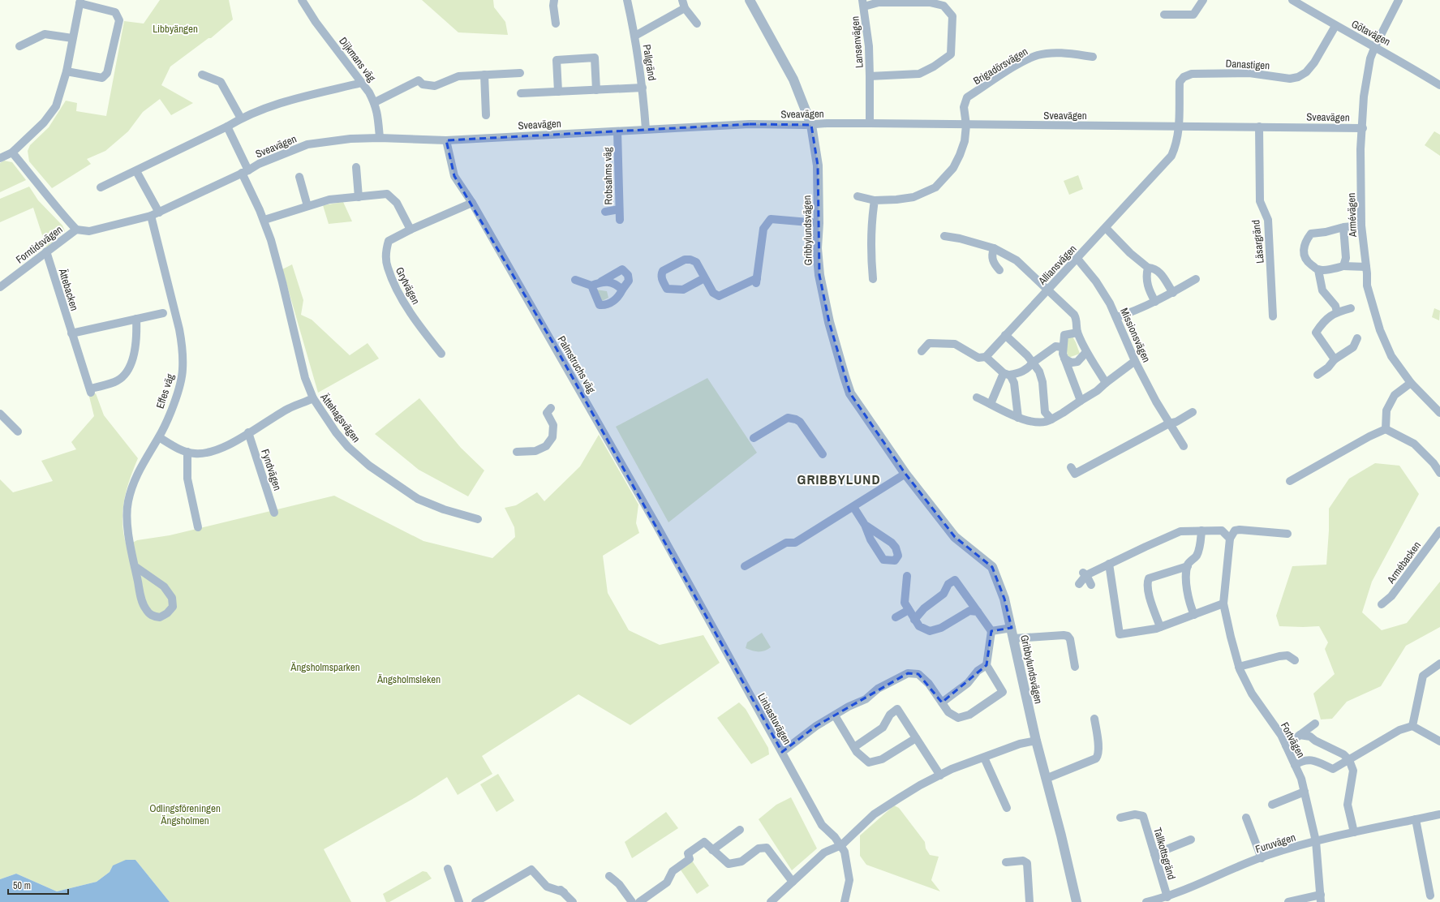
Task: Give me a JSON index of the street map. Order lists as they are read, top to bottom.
{
  "streets": {
    "street": [
      "Götavägen",
      "Lansenvägen",
      "Dijkmans väg",
      "Pallgränd",
      "Danastigen",
      "Brigadörsvägen",
      "Sveavägen",
      "Robsahms väg",
      "Armévägen",
      "Gribbylundsvägen",
      "Läsargränd",
      "Forntidsvägen",
      "Alliansvägen",
      "Grytvägen",
      "Ättebacken",
      "Missionsvägen",
      "Palmstruchs väg",
      "Effes väg",
      "Ättehagsvägen",
      "Fyndvägen",
      "Armébacken",
      "Linbastuvägen",
      "Fortvägen",
      "Furuvägen",
      "Tallkottsgränd"
    ]
  },
  "crossings": [
    ["Götavägen", "Danastigen"],
    ["Götavägen", "Armévägen"],
    ["Lansenvägen", "Sveavägen"],
    ["Dijkmans väg", "Sveavägen"],
    ["Pallgränd", "Sveavägen"],
    ["Danastigen", "Sveavägen"],
    ["Danastigen", "Alliansvägen"],
    ["Brigadörsvägen", "Sveavägen"],
    ["Sveavägen", "Robsahms väg"],
    ["Sveavägen", "Armévägen"],
    ["Sveavägen", "Gribbylundsvägen"],
    ["Sveavägen", "Läsargränd"],
    ["Sveavägen", "Forntidsvägen"],
    ["Sveavägen", "Alliansvägen"],
    ["Sveavägen", "Palmstruchs väg"],
    ["Sveavägen", "Effes väg"],
    ["Sveavägen", "Ättehagsvägen"],
    ["Forntidsvägen", "Ättebacken"],
    ["Alliansvägen", "Missionsvägen"],
    ["Grytvägen", "Palmstruchs väg"],
    ["Palmstruchs väg", "Linbastuvägen"],
    ["Fortvägen", "Furuvägen"],
    ["Furuvägen", "Tallkottsgränd"]
  ],
  "districts": ["GRIBBYLUND"],
  "parks": [
    "Libbyängen",
    "Ängsholmsparken",
    "Ängsholmsleken",
    "Odlingsföreningen Ängsholmen"
  ],
  "scale_bar": "50 m"
}
